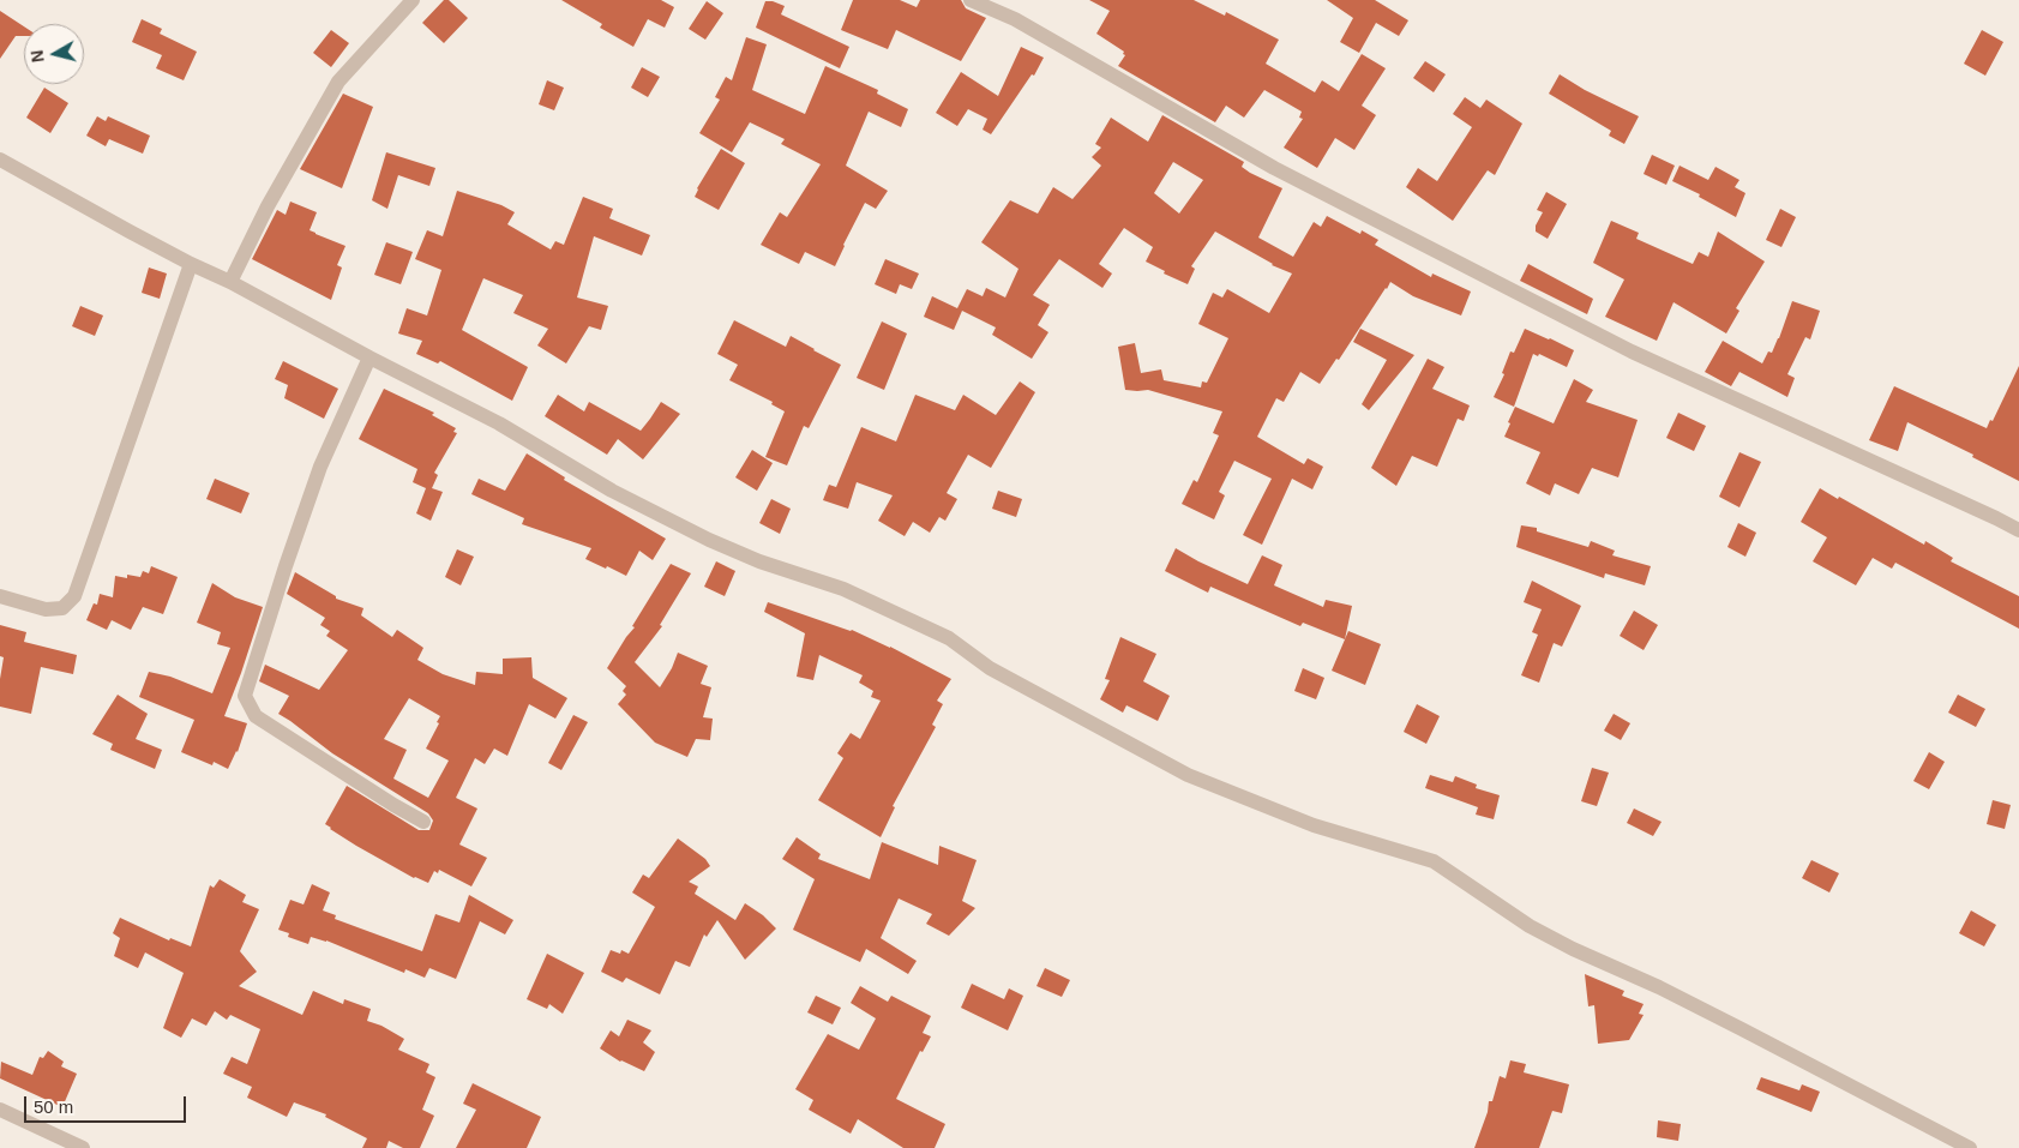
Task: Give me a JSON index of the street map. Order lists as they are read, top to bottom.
{
  "scale_bar": "50 m",
  "north": "left"
}
